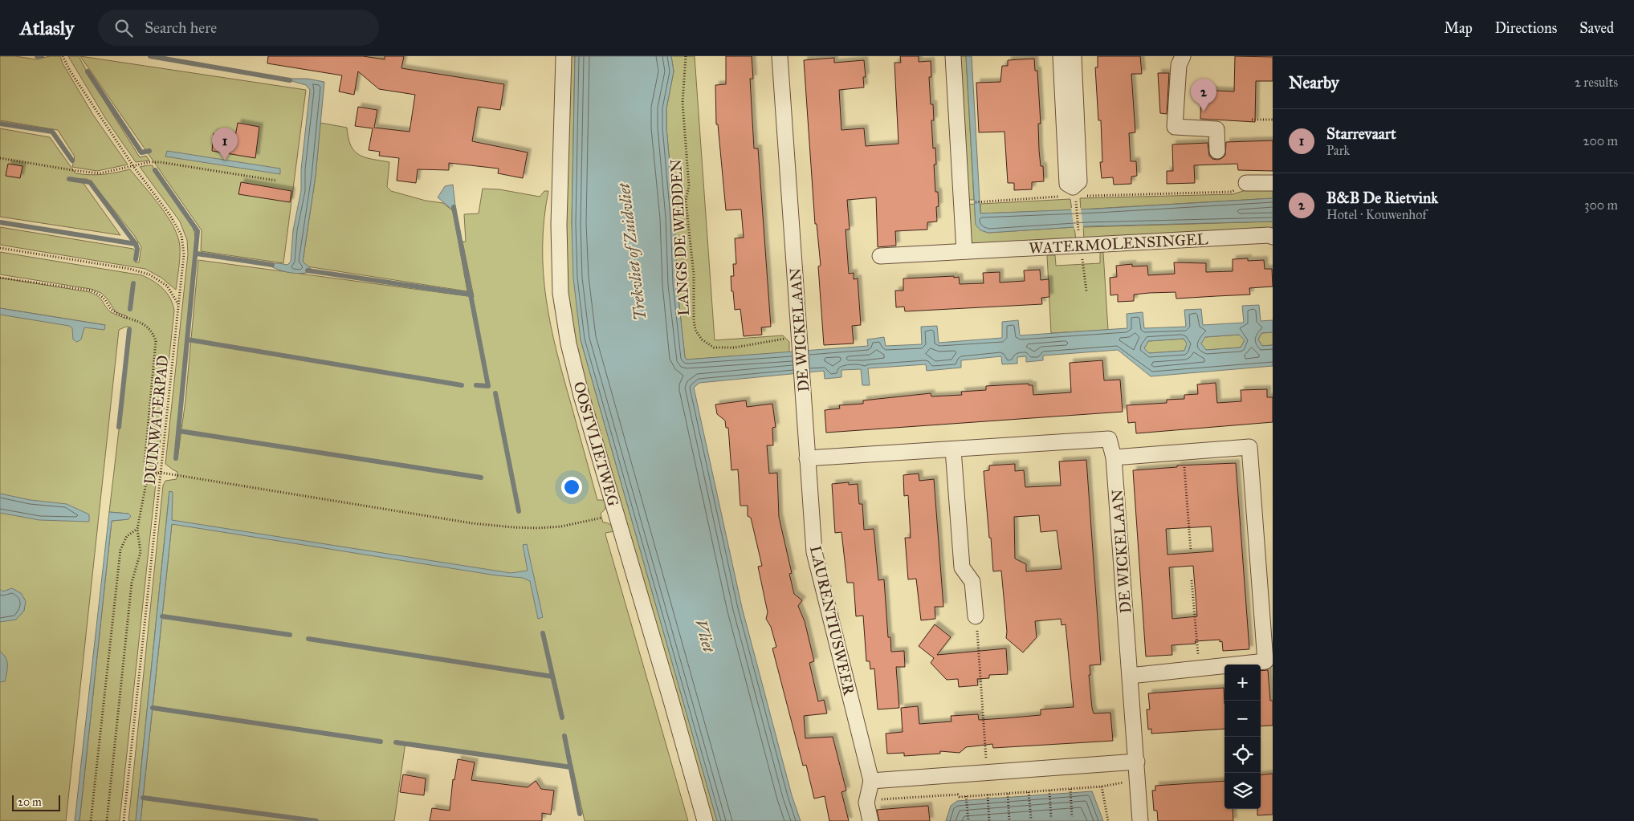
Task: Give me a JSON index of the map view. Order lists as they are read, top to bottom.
{
  "streets": {
    "street": [
      "WATERMOLENSINGEL",
      "DE WICKELAAN",
      "OOSTVLIETWEG",
      "LAURENTIUSWEER"
    ],
    "path": ["LANGS DE WEDDEN", "DUINWATERPAD"]
  },
  "crossings": [
    ["LANGS DE WEDDEN", "DE WICKELAAN"],
    ["DE WICKELAAN", "LAURENTIUSWEER"]
  ],
  "water": ["Trekvliet of Zuidvliet", "Vliet"],
  "scale_bar": "20 m",
  "page": {
    "header": "Atlasly",
    "search": "Search here",
    "nav": ["Map", "Directions", "Saved"],
    "heading": ["Nearby", "2 results"],
    "pins": ["2", "1"],
    "list": [
      {
        "mark": "1",
        "name": "Starrevaart",
        "note": "Park",
        "value": "200 m"
      },
      {
        "mark": "2",
        "name": "B&B De Rietvink",
        "note": "Hotel · Kouwenhof",
        "value": "300 m"
      }
    ],
    "map_buttons": ["+", "−"],
    "scale": "20 m"
  }
}
